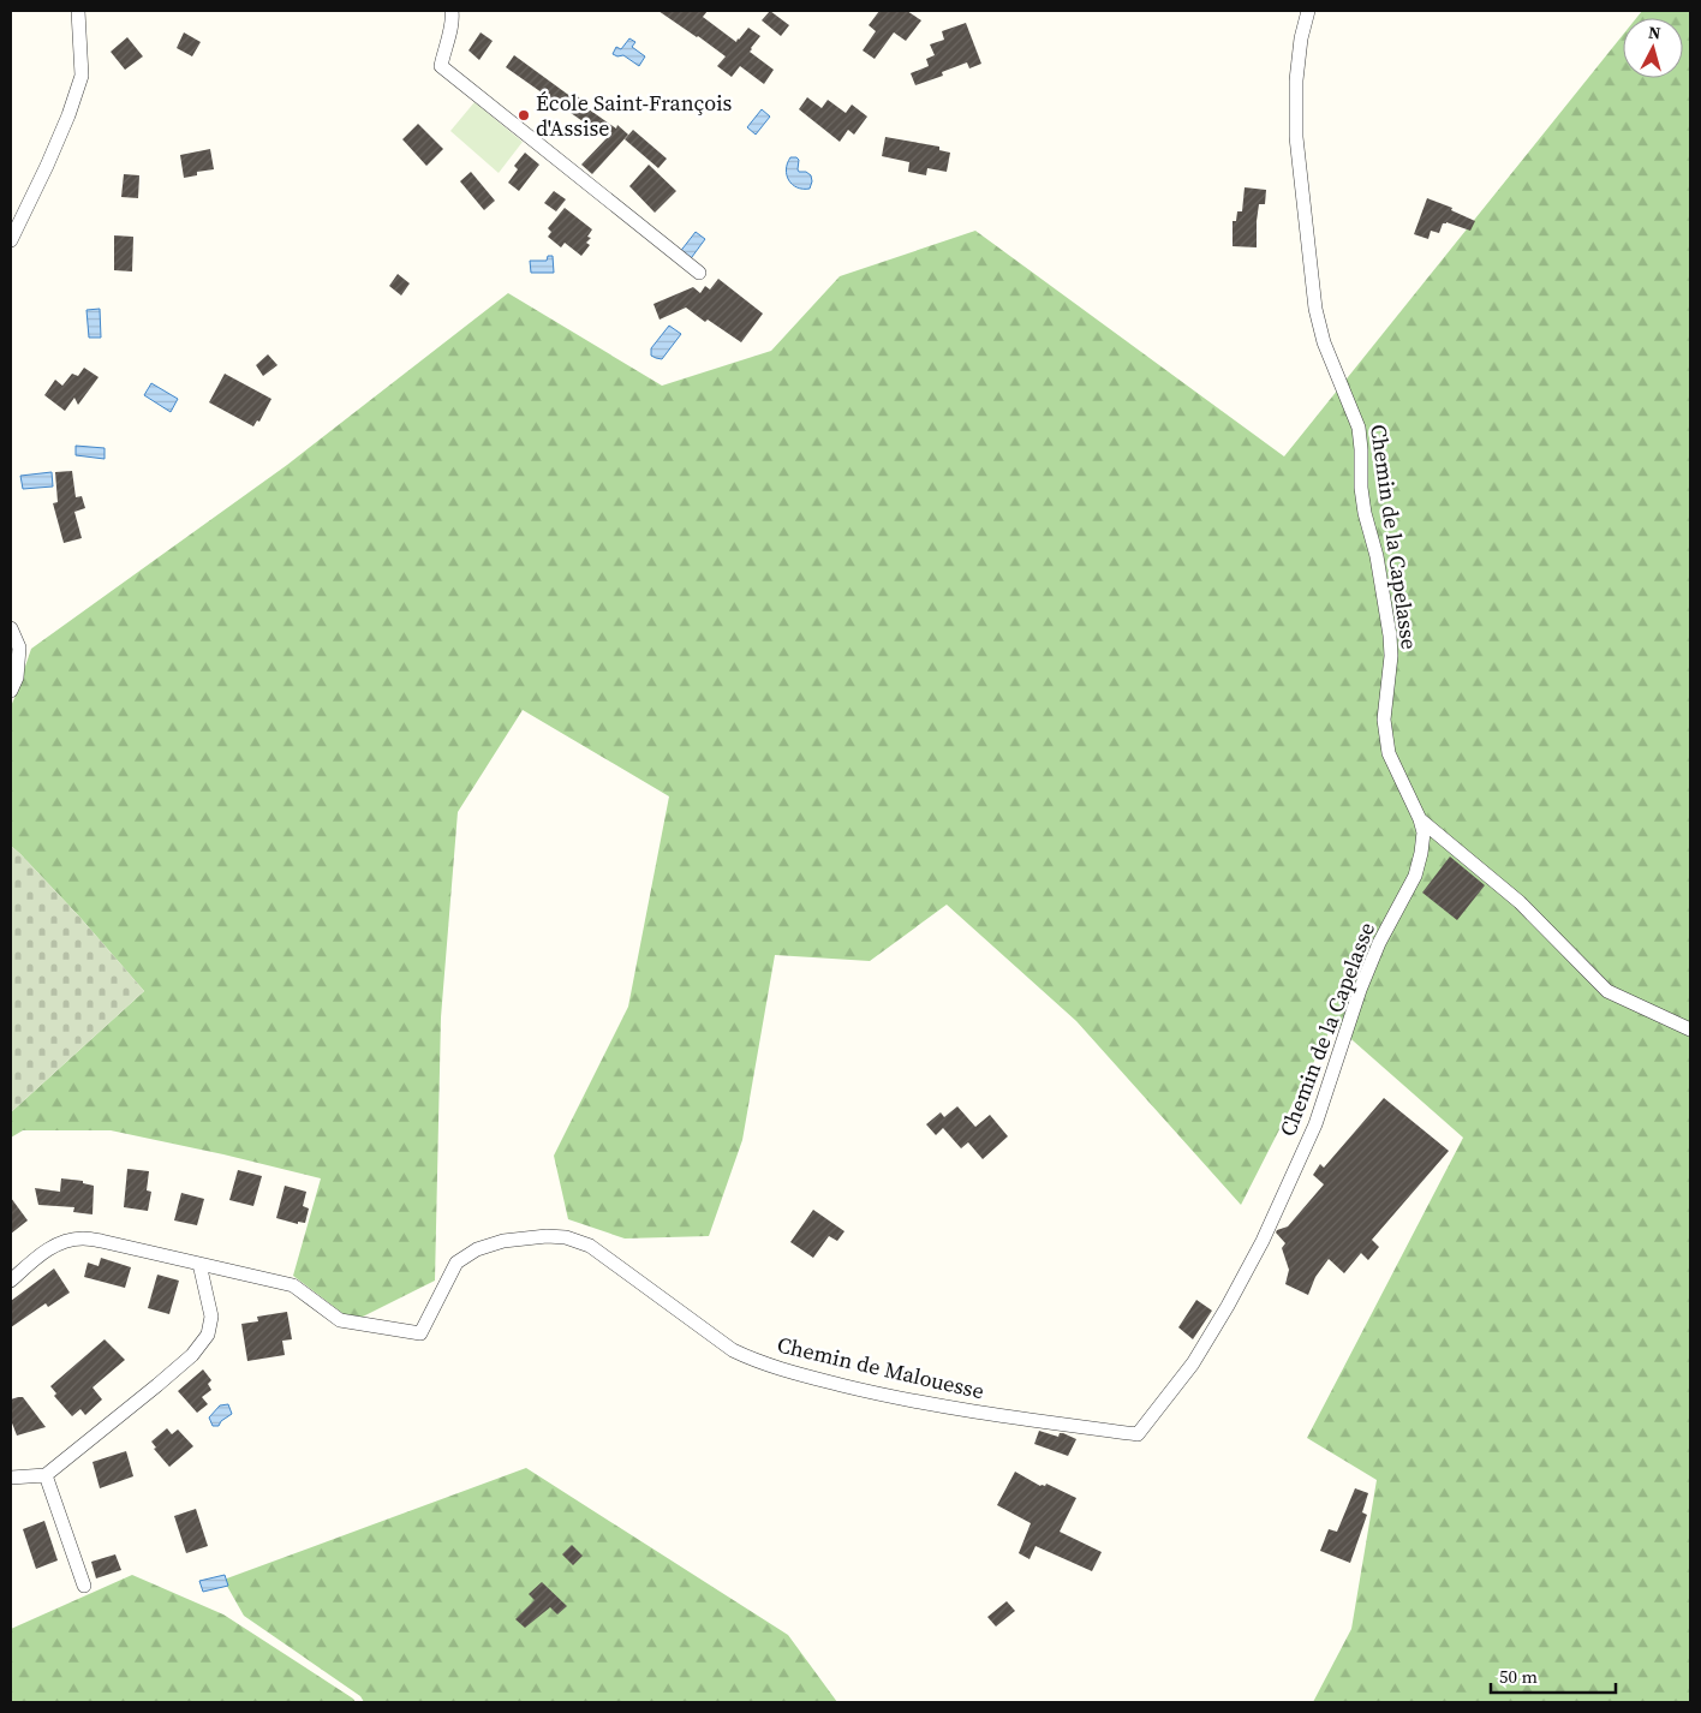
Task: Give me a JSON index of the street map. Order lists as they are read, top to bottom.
{
  "streets": {
    "street": ["Chemin de la Capelasse", "Chemin de Malouesse"]
  },
  "crossings": [
    ["Chemin de la Capelasse", "Chemin de Malouesse"]
  ],
  "places": ["École Saint-François d'Assise"],
  "scale_bar": "50 m",
  "north": "top"
}
